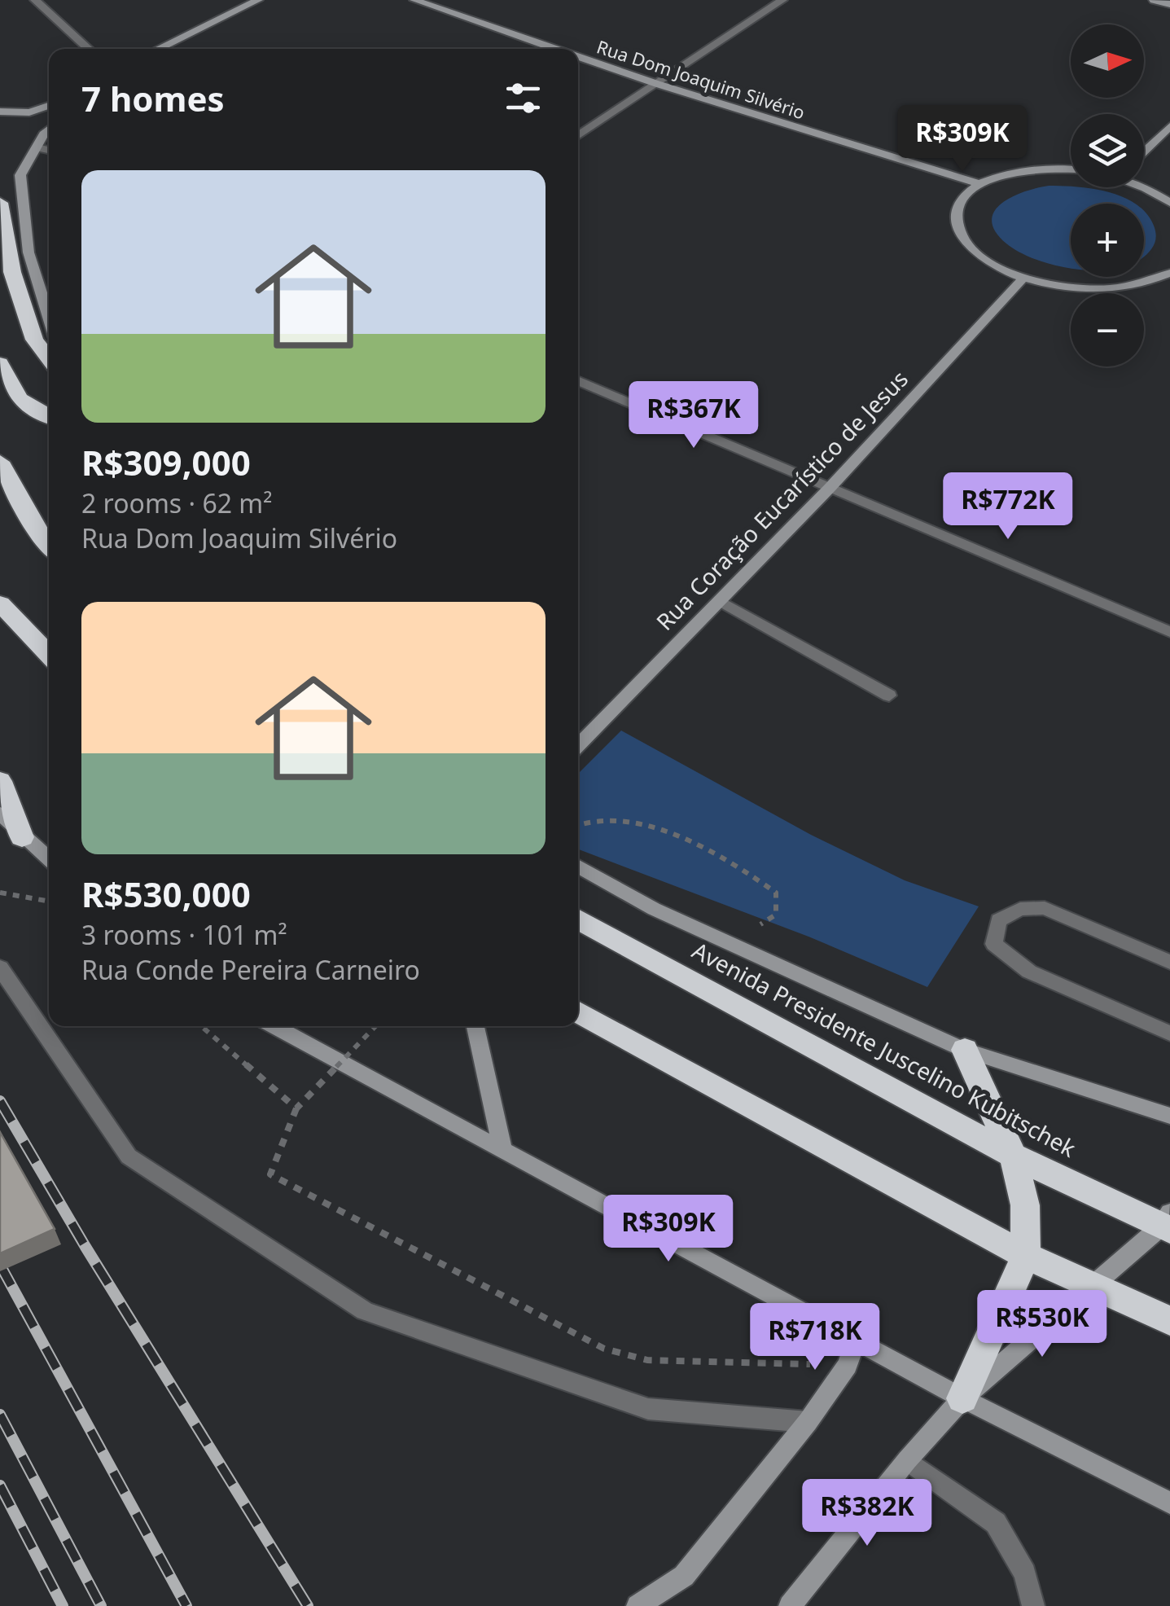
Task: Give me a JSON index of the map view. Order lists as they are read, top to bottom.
{
  "streets": {
    "highway": ["Avenida Presidente Juscelino Kubitschek"],
    "street": ["Rua Dom Joaquim Silvério", "Rua Coração Eucarístico de Jesus"]
  },
  "north": "right",
  "page": {
    "map_buttons": ["+", "−"],
    "heading": "7 homes",
    "price": [
      "R$309K",
      "R$367K",
      "R$772K",
      "R$309K",
      "R$530K",
      "R$718K",
      "R$382K"
    ],
    "list": [
      {
        "name": "R$309,000",
        "note": "2 rooms · 62 m² · Rua Dom Joaquim Silvério"
      },
      {
        "name": "R$530,000",
        "note": "3 rooms · 101 m² · Rua Conde Pereira Carneiro"
      }
    ]
  }
}
